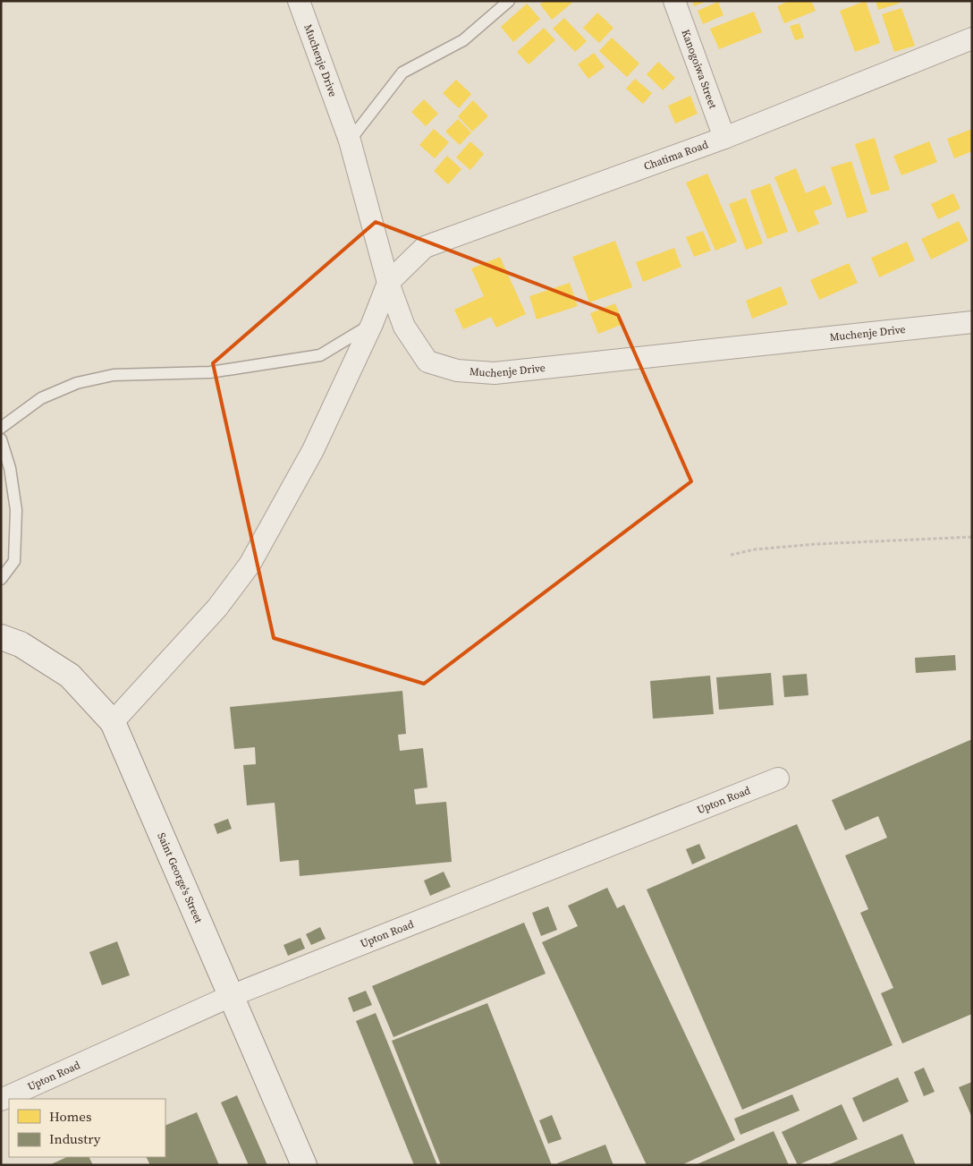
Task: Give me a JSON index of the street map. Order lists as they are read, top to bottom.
{
  "streets": {
    "main road": ["Saint George's Street"],
    "street": [
      "Muchenje Drive",
      "Kanogoiwa Street",
      "Chatima Road",
      "Upton Road"
    ]
  },
  "crossings": [
    ["Muchenje Drive", "Chatima Road"],
    ["Kanogoiwa Street", "Chatima Road"],
    ["Upton Road", "Saint George's Street"]
  ],
  "legend": ["Homes", "Industry"]
}
